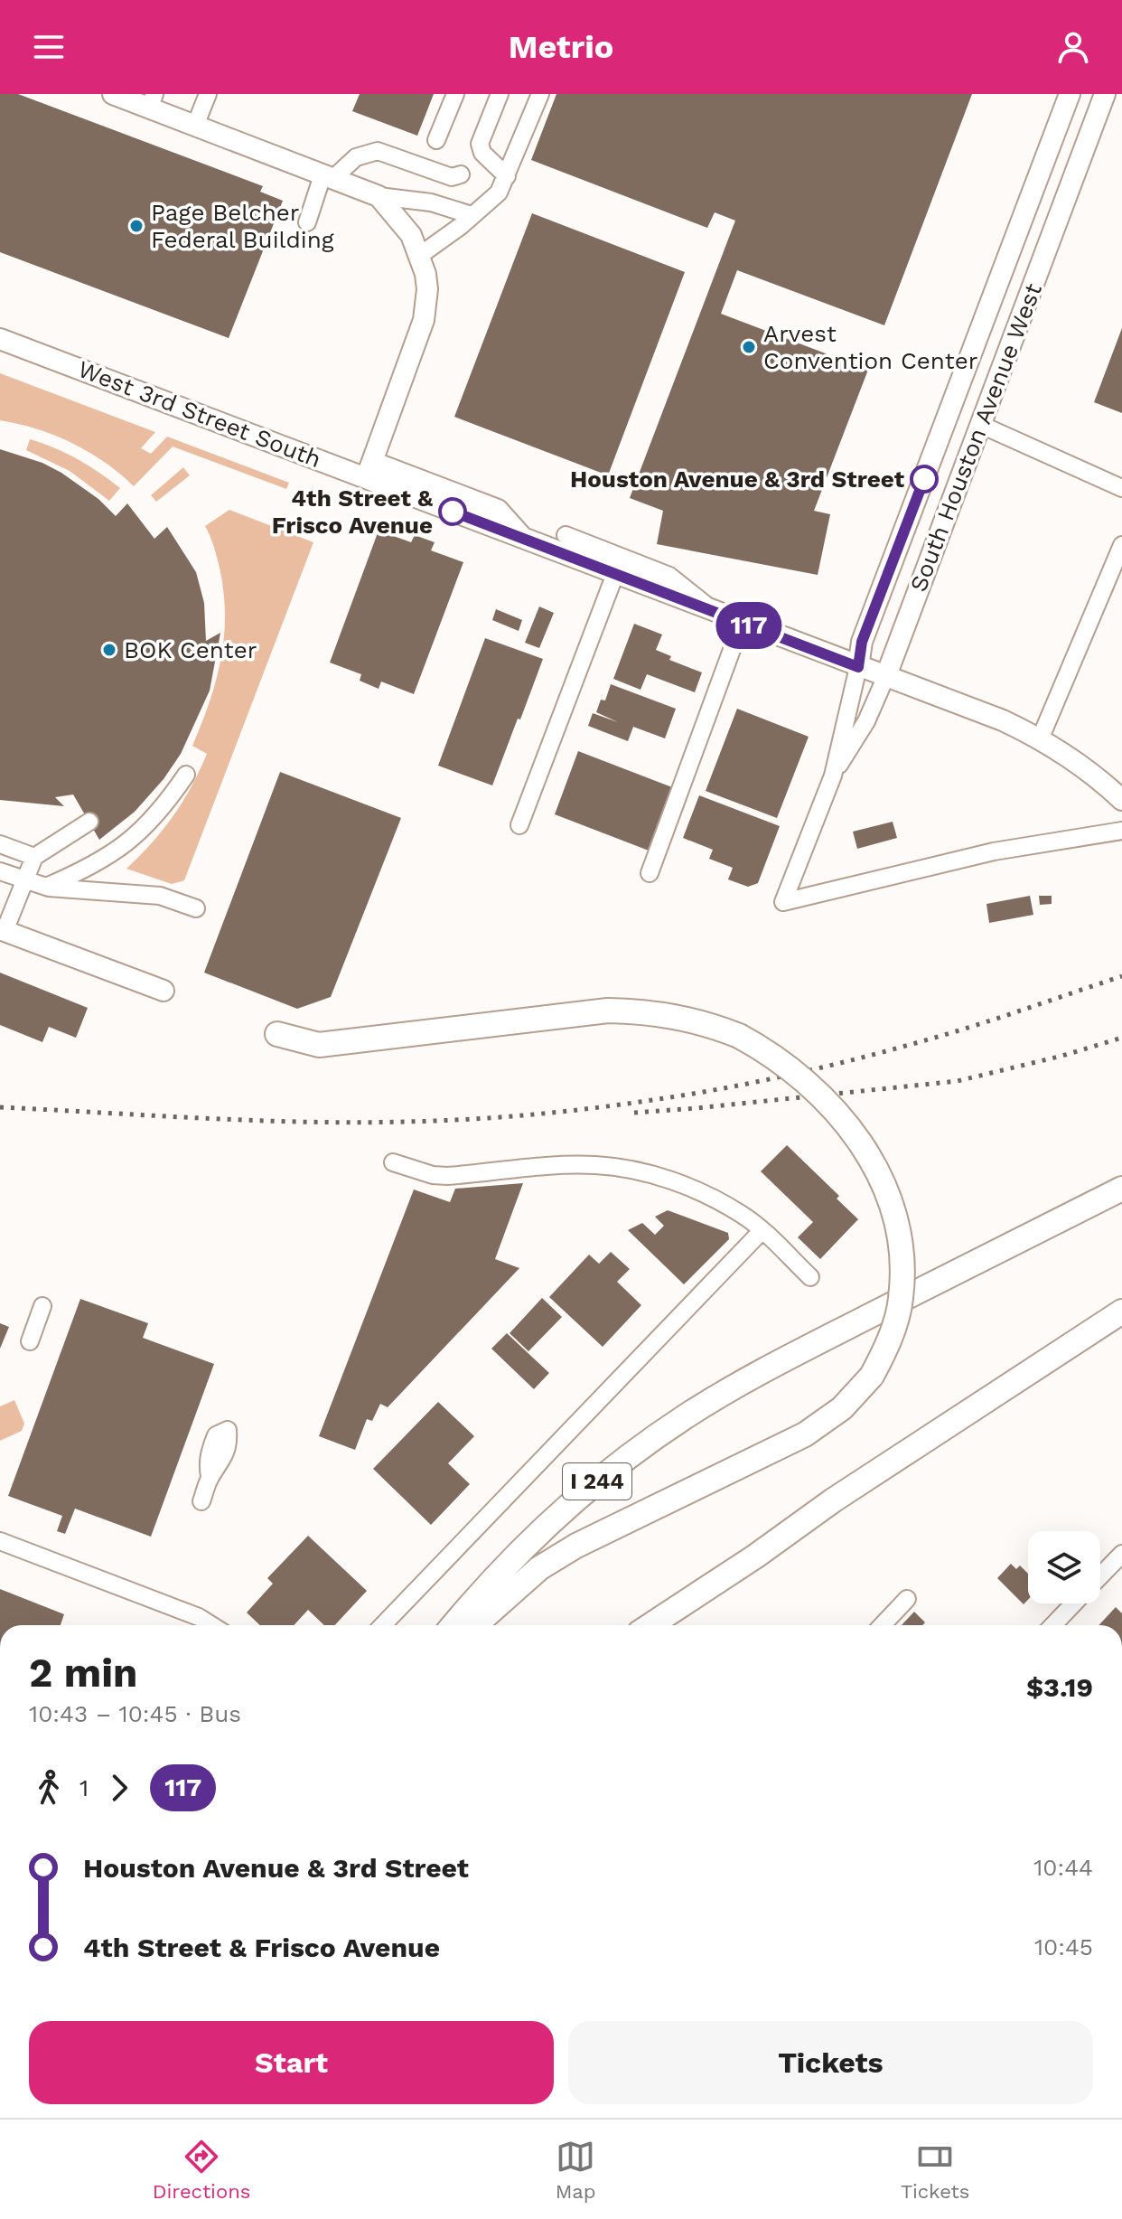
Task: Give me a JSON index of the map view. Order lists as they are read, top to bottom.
{
  "streets": {
    "highway": ["I 244"],
    "main road": ["West 3rd Street South", "South Houston Avenue West"]
  },
  "crossings": [
    ["West 3rd Street South", "South Houston Avenue West"]
  ],
  "places": [
    "Page Belcher Federal Building",
    "Arvest Convention Center",
    "Houston Avenue & 3rd Street",
    "4th Street & Frisco Avenue",
    "BOK Center"
  ],
  "lines": ["bus line 117"],
  "page": {
    "header": "Metrio",
    "on_map": "117",
    "heading": ["2 min", "10:43 – 10:45 · Bus", "$3.19"],
    "legs": ["1", "117"],
    "list": [
      {
        "name": "Houston Avenue & 3rd Street",
        "value": "10:44"
      },
      {
        "name": "4th Street & Frisco Avenue",
        "value": "10:45"
      }
    ],
    "buttons": ["Start", "Tickets"],
    "tabs": ["Directions", "Map", "Tickets"]
  }
}
